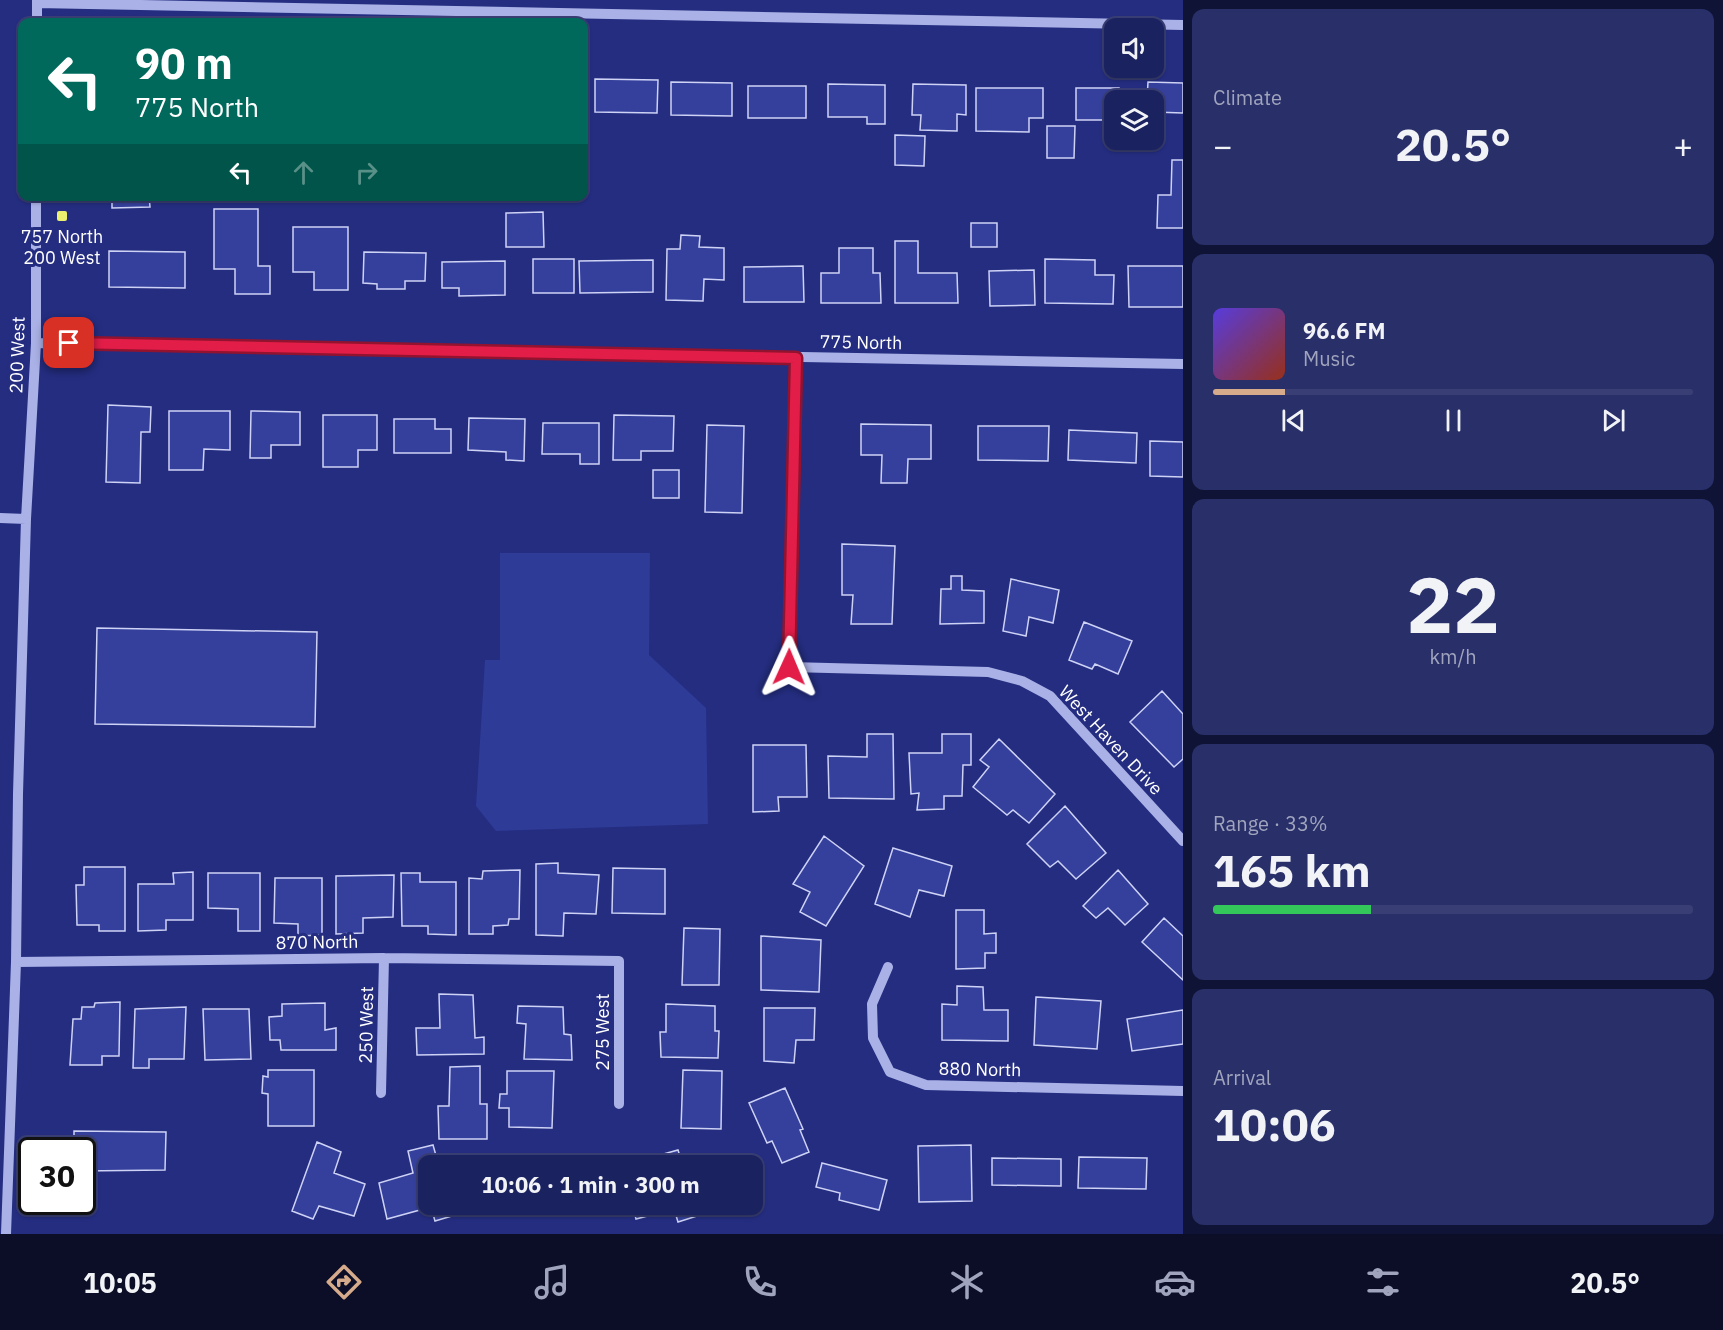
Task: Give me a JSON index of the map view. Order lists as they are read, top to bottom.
{
  "streets": {
    "street": [
      "775 North",
      "200 West",
      "West Haven Drive",
      "870 North",
      "250 West",
      "275 West",
      "880 North"
    ]
  },
  "crossings": [
    ["775 North", "200 West"],
    ["775 North", "West Haven Drive"],
    ["200 West", "870 North"],
    ["870 North", "250 West"],
    ["870 North", "275 West"]
  ],
  "places": {
    "transit": ["757 North 200 West"]
  },
  "page": {
    "tile": [
      "Climate",
      ["22", "km/h"],
      ["Range · 33%", "165 km"],
      ["Arrival", "10:06"]
    ],
    "turn": ["90 m", "775 North"],
    "heat": ["−", "20.5°", "+"],
    "song": ["96.6 FM", "Music"],
    "limit": "30",
    "trip": "10:06 · 1 min · 300 m",
    "tabs": ["10:05", "20.5°"]
  }
}
